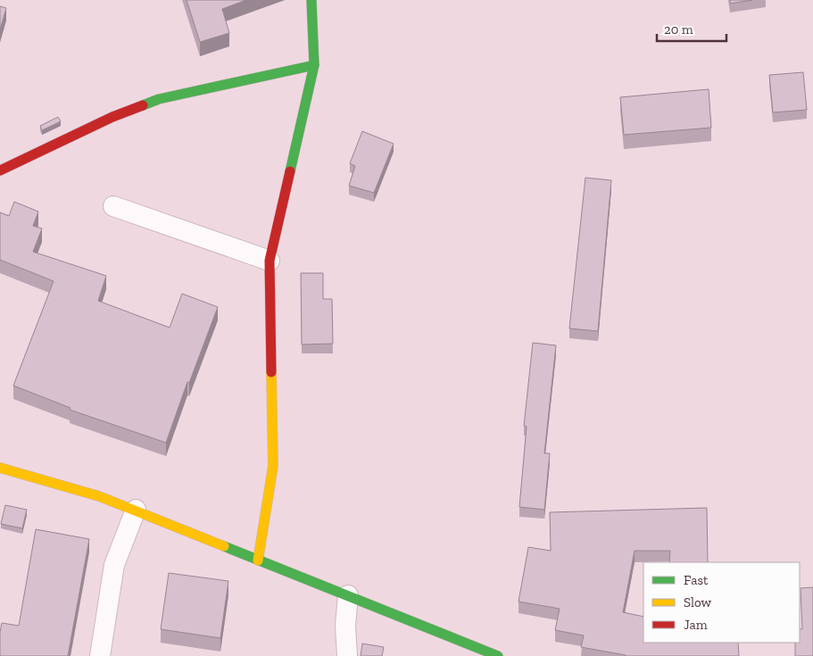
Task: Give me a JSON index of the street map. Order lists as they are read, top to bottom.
{
  "legend": ["Fast", "Slow", "Jam"],
  "scale_bar": "20 m"
}
